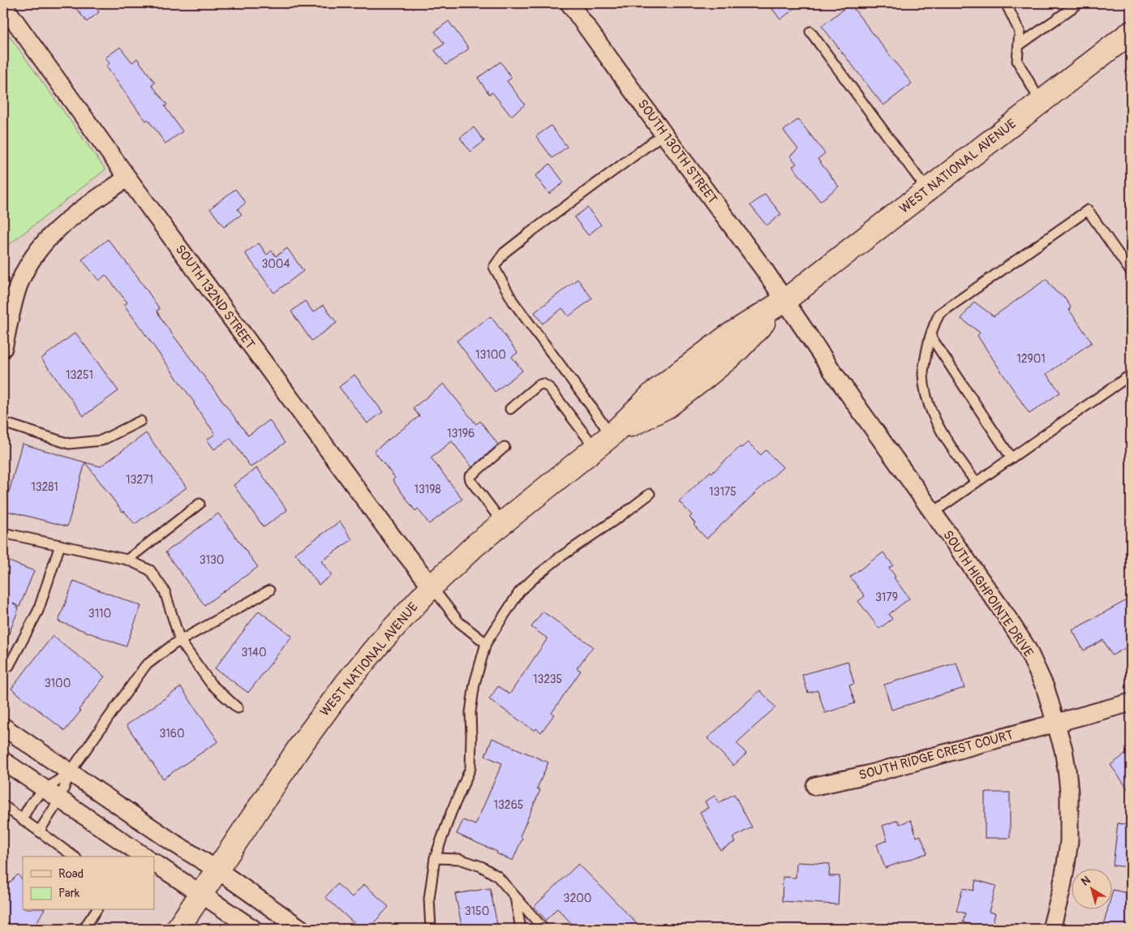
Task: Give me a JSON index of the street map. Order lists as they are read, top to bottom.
{
  "streets": {
    "main road": ["WEST NATIONAL AVENUE"],
    "street": [
      "SOUTH 130TH STREET",
      "SOUTH 132ND STREET",
      "SOUTH HIGHPOINTE DRIVE",
      "SOUTH RIDGE CREST COURT"
    ]
  },
  "crossings": [
    ["SOUTH 130TH STREET", "WEST NATIONAL AVENUE"],
    ["SOUTH 130TH STREET", "SOUTH HIGHPOINTE DRIVE"],
    ["WEST NATIONAL AVENUE", "SOUTH 132ND STREET"],
    ["WEST NATIONAL AVENUE", "SOUTH HIGHPOINTE DRIVE"],
    ["SOUTH HIGHPOINTE DRIVE", "SOUTH RIDGE CREST COURT"]
  ],
  "house_numbers": [
    "3004",
    "13100",
    "12901",
    "13251",
    "13196",
    "13271",
    "13281",
    "13198",
    "13175",
    "3130",
    "3179",
    "3110",
    "3140",
    "13235",
    "3100",
    "3160",
    "13265",
    "3200",
    "3150"
  ],
  "legend": ["Road", "Park"],
  "north": "top left"
}
